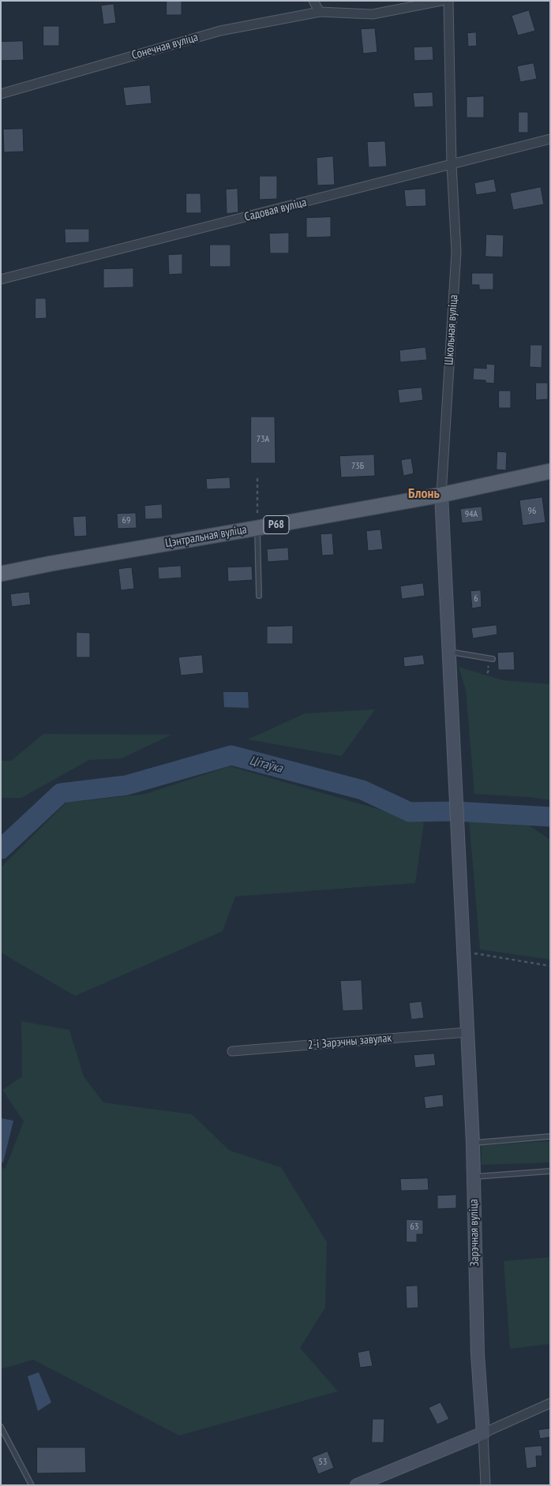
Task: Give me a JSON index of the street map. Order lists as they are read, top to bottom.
{
  "streets": {
    "main road": [
      "Школьная вуліца",
      "Р68",
      "Цэнтральная вуліца",
      "Зарэчная вуліца"
    ],
    "street": ["Сонечная вуліца", "Садовая вуліца", "2-і Зарэчны завулак"]
  },
  "crossings": [
    ["Садовая вуліца", "Школьная вуліца"],
    ["Школьная вуліца", "Цэнтральная вуліца"],
    ["Школьная вуліца", "Зарэчная вуліца"],
    ["2-і Зарэчны завулак", "Зарэчная вуліца"]
  ],
  "districts": ["Блонь"],
  "water": ["Цітаўка"],
  "house_numbers": [
    "73А",
    "73Б",
    "96",
    "94А",
    "69",
    "6",
    "63",
    "53"
  ]
}
